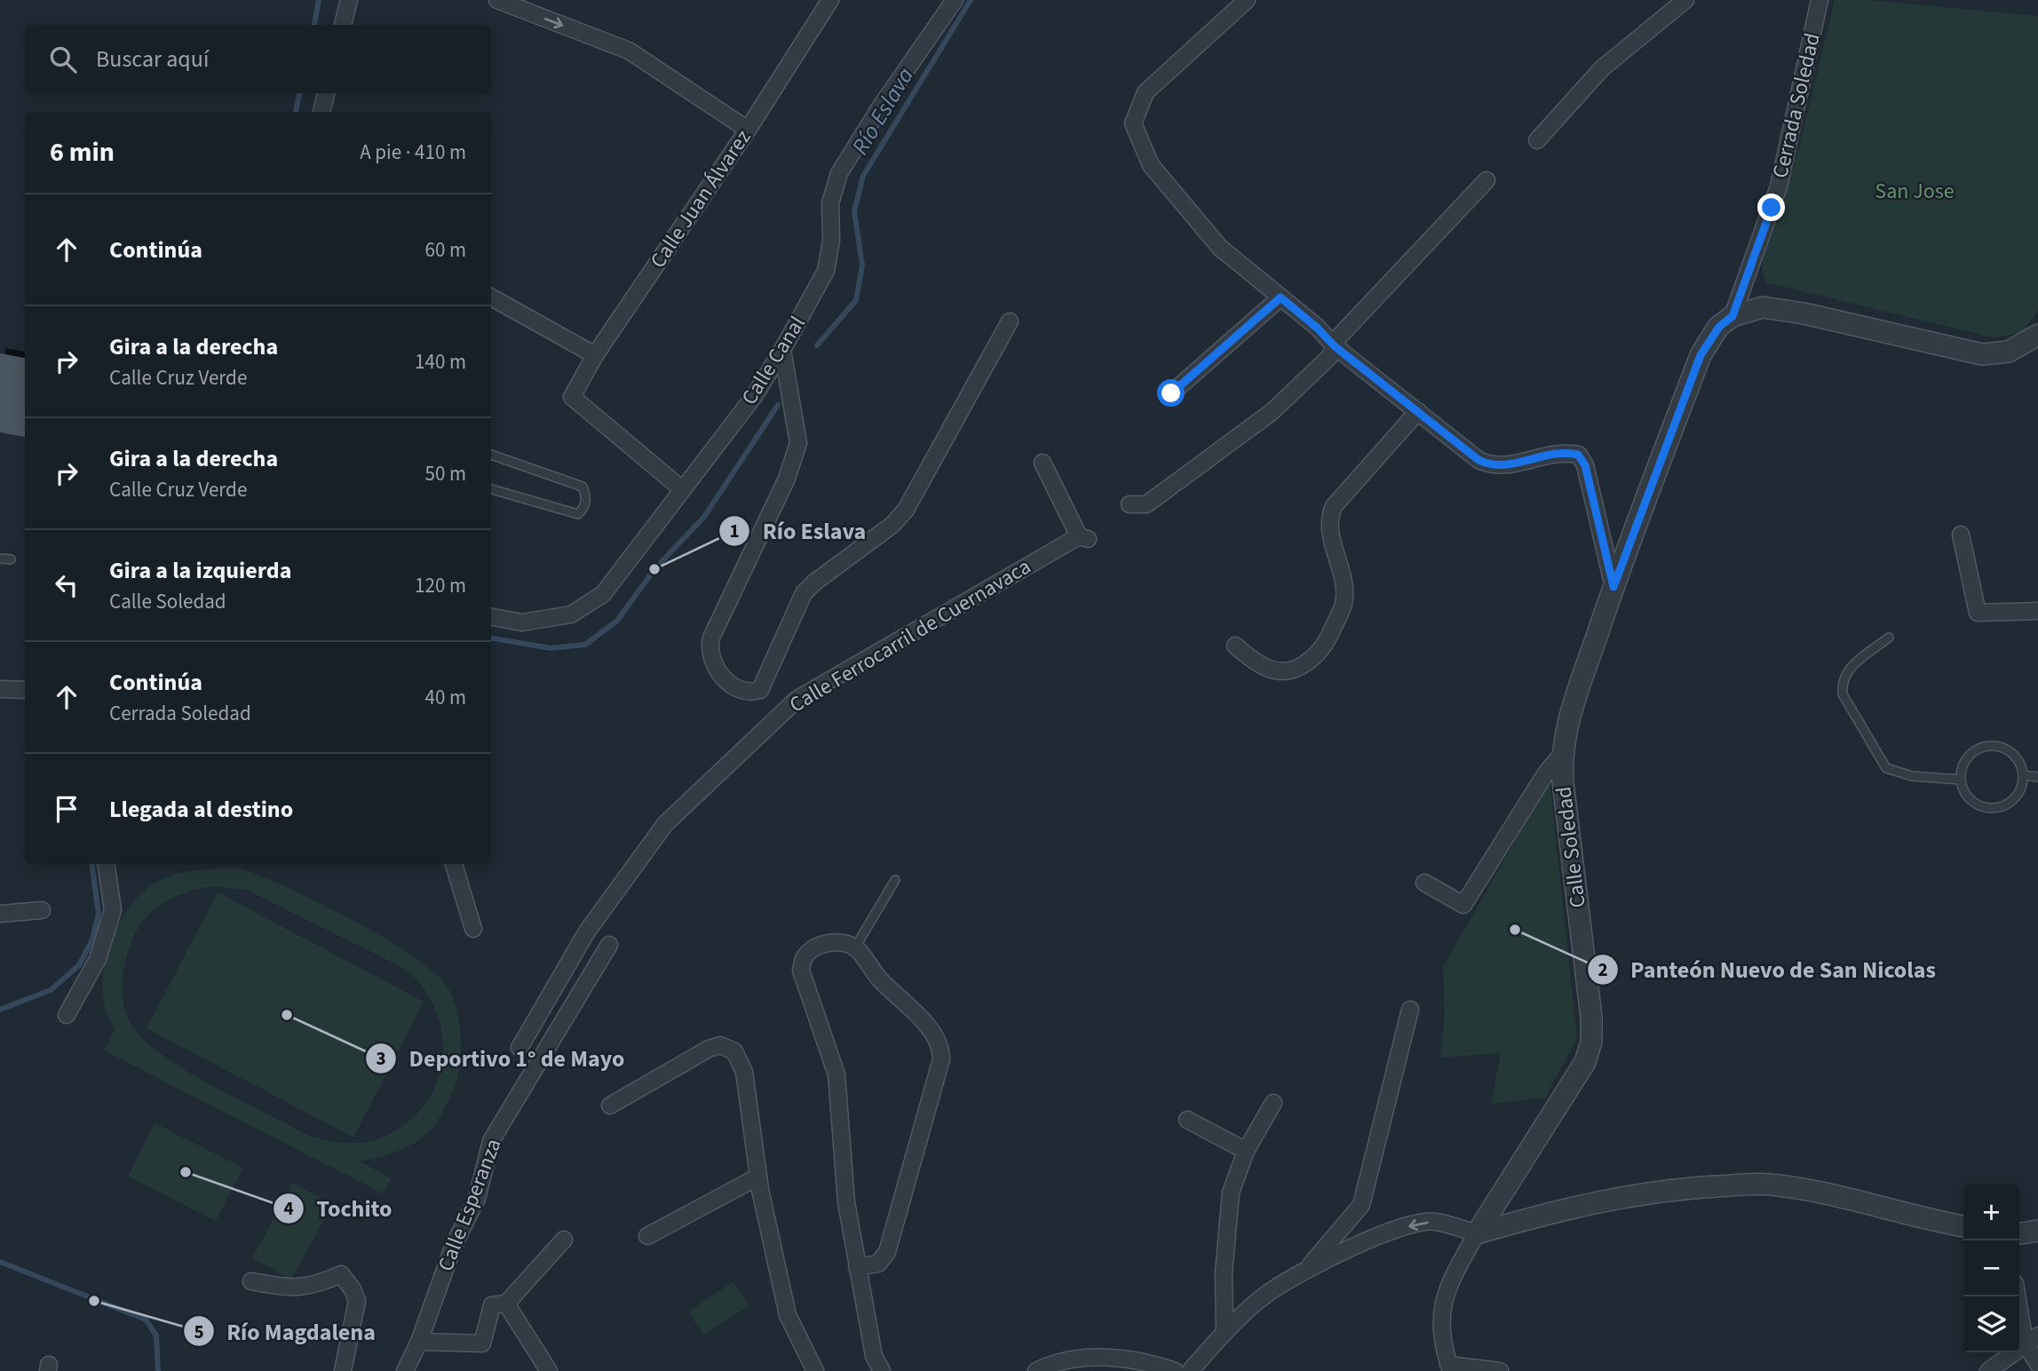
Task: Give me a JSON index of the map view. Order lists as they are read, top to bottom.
{
  "streets": {
    "street": [
      "Cerrada Soledad",
      "Calle Juan Álvarez",
      "Calle Canal",
      "Calle Ferrocarril de Cuernavaca",
      "Calle Soledad",
      "Calle Esperanza"
    ]
  },
  "crossings": [
    ["Cerrada Soledad", "Calle Soledad"],
    ["Calle Juan Álvarez", "Calle Canal"]
  ],
  "water": ["Río Eslava"],
  "parks": ["San Jose"],
  "places": [
    "Río Eslava",
    "Panteón Nuevo de San Nicolas",
    "Deportivo 1° de Mayo",
    "Tochito",
    "Río Magdalena"
  ],
  "page": {
    "search": "Buscar aquí",
    "heading": ["6 min", "A pie · 410 m"],
    "list": [
      ["Continúa", "60 m"],
      ["Gira a la derecha", "Calle Cruz Verde", "140 m"],
      ["Gira a la derecha", "Calle Cruz Verde", "50 m"],
      ["Gira a la izquierda", "Calle Soledad", "120 m"],
      ["Continúa", "Cerrada Soledad", "40 m"],
      "Llegada al destino"
    ],
    "map_buttons": ["+", "−"]
  }
}
